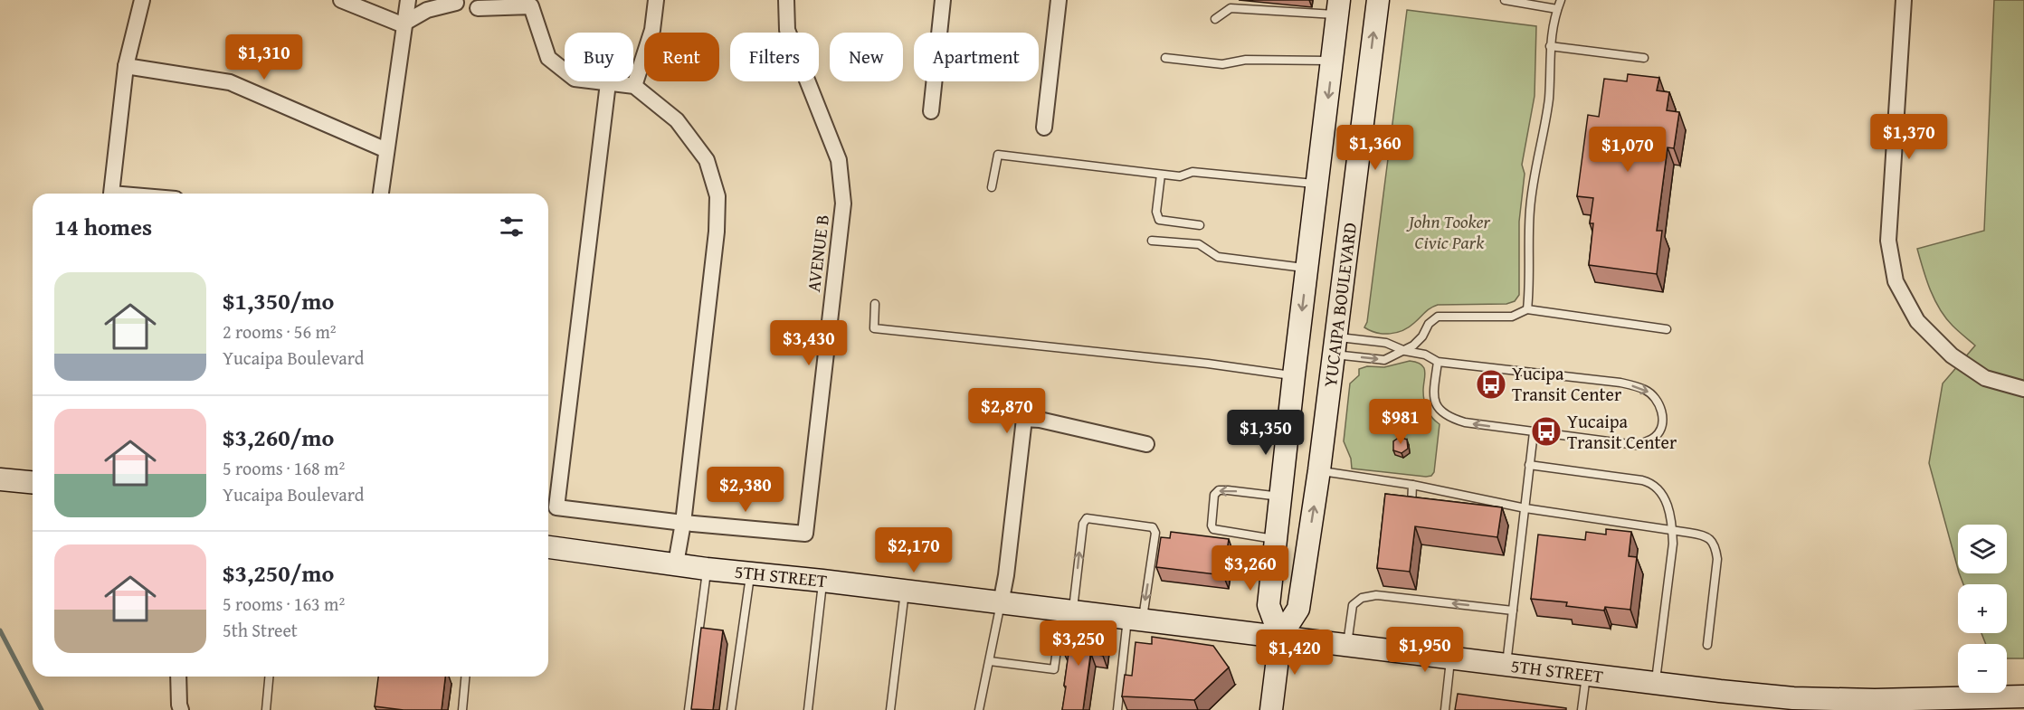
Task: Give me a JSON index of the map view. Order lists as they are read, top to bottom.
{
  "streets": {
    "main road": ["YUCAIPA BOULEVARD", "5TH STREET"],
    "street": ["AVENUE B"]
  },
  "crossings": [
    ["YUCAIPA BOULEVARD", "5TH STREET"]
  ],
  "parks": ["John Tooker Civic Park"],
  "places": {
    "bus stop": ["Yucipa Transit Center", "Yucaipa Transit Center"]
  },
  "page": {
    "chip": [
      "Buy",
      "Rent",
      "Filters",
      "New",
      "Apartment"
    ],
    "price": [
      "$1,310",
      "$1,370",
      "$1,360",
      "$1,070",
      "$3,430",
      "$2,870",
      "$981",
      "$1,350",
      "$2,380",
      "$2,170",
      "$3,260",
      "$3,250",
      "$1,950",
      "$1,420"
    ],
    "heading": "14 homes",
    "list": [
      {
        "name": "$1,350/mo",
        "note": "2 rooms · 56 m² · Yucaipa Boulevard"
      },
      {
        "name": "$3,260/mo",
        "note": "5 rooms · 168 m² · Yucaipa Boulevard"
      },
      {
        "name": "$3,250/mo",
        "note": "5 rooms · 163 m² · 5th Street"
      }
    ],
    "map_buttons": ["+", "−"]
  }
}
